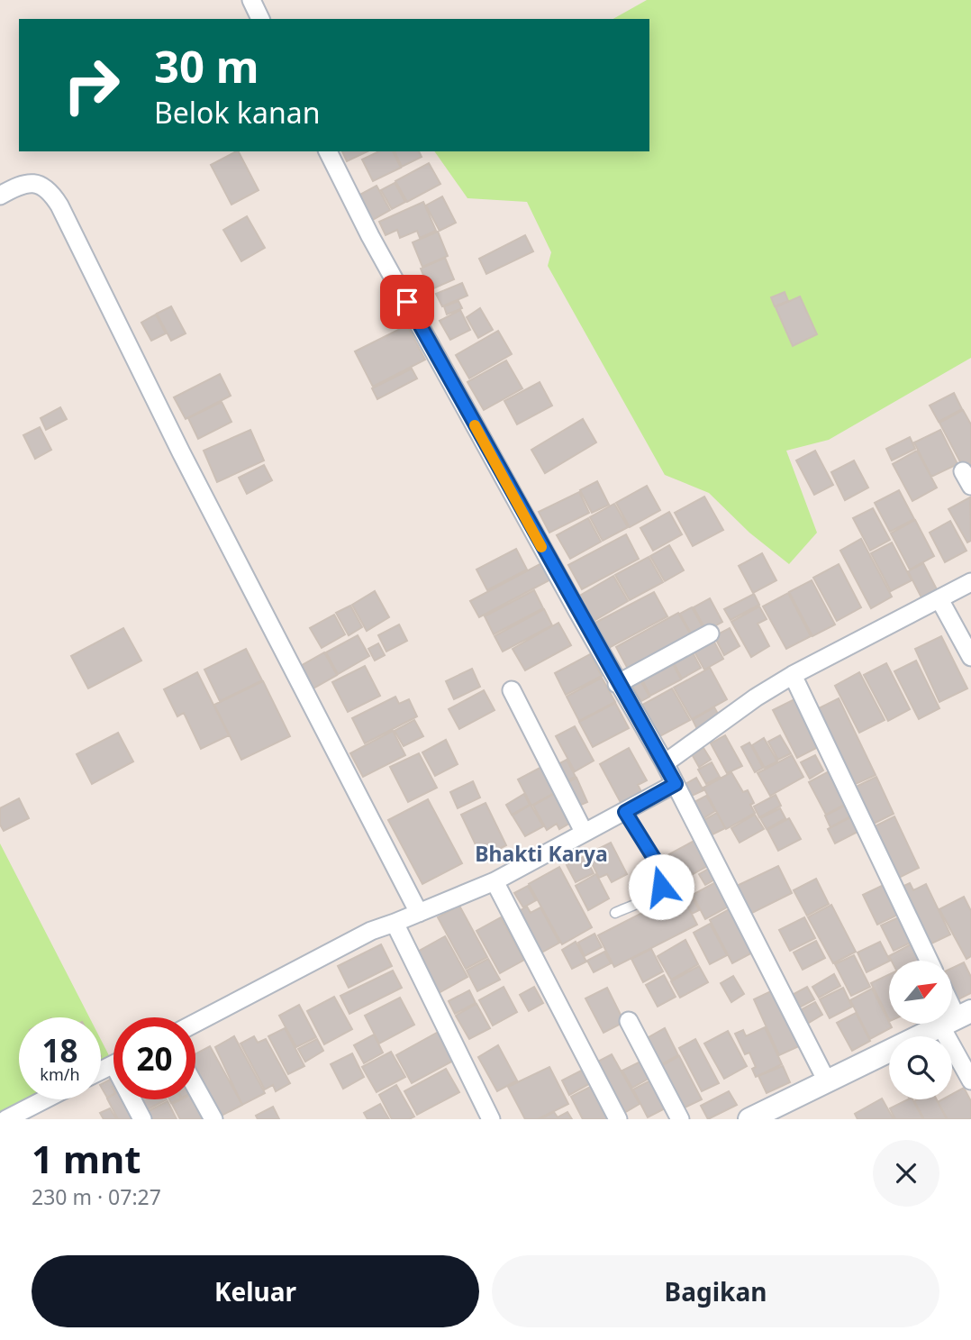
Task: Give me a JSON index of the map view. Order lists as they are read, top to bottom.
{
  "districts": ["Bhakti Karya"],
  "north": "top right",
  "page": {
    "turn": ["30 m", "Belok kanan"],
    "speed": "18 km/h",
    "limit": "20",
    "heading": ["1 mnt", "230 m · 07:27"],
    "buttons": ["Keluar", "Bagikan"]
  }
}
